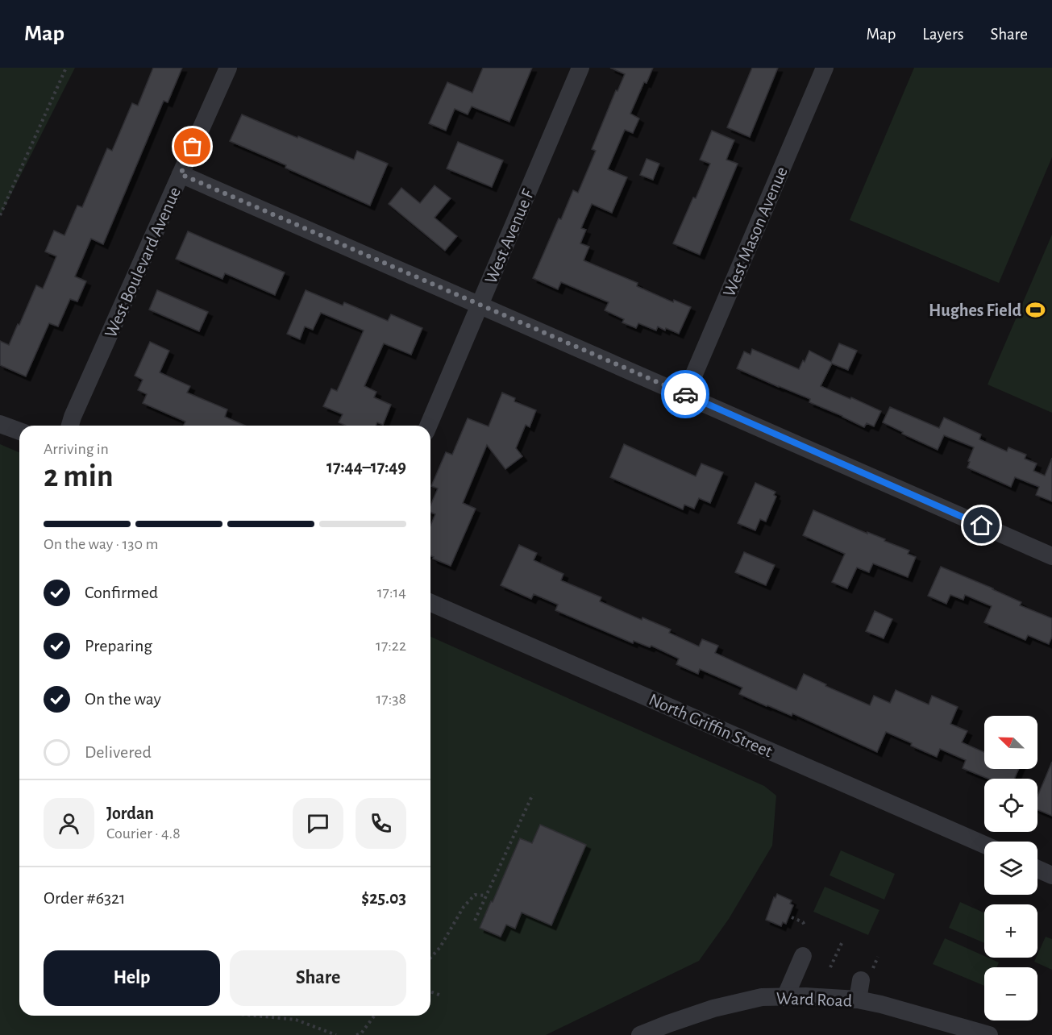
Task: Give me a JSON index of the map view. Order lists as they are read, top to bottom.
{
  "streets": {
    "street": [
      "West Mason Avenue",
      "West Avenue F",
      "West Boulevard Avenue",
      "North Griffin Street",
      "Ward Road"
    ]
  },
  "places": {
    "sports": ["Hughes Field"]
  },
  "north": "top left",
  "page": {
    "header": "Map",
    "nav": ["Map", "Layers", "Share"],
    "heading": ["2 min", "Arriving in", "17:44–17:49"],
    "panel": [
      "Jordan",
      "Courier · 4.8",
      "Order #6321",
      "$25.03"
    ],
    "bar": "On the way · 130 m",
    "list": [
      ["Confirmed", "17:14"],
      ["Preparing", "17:22"],
      ["On the way", "17:38"],
      "Delivered"
    ],
    "map_buttons": ["+", "−"],
    "buttons": ["Help", "Share"]
  }
}
